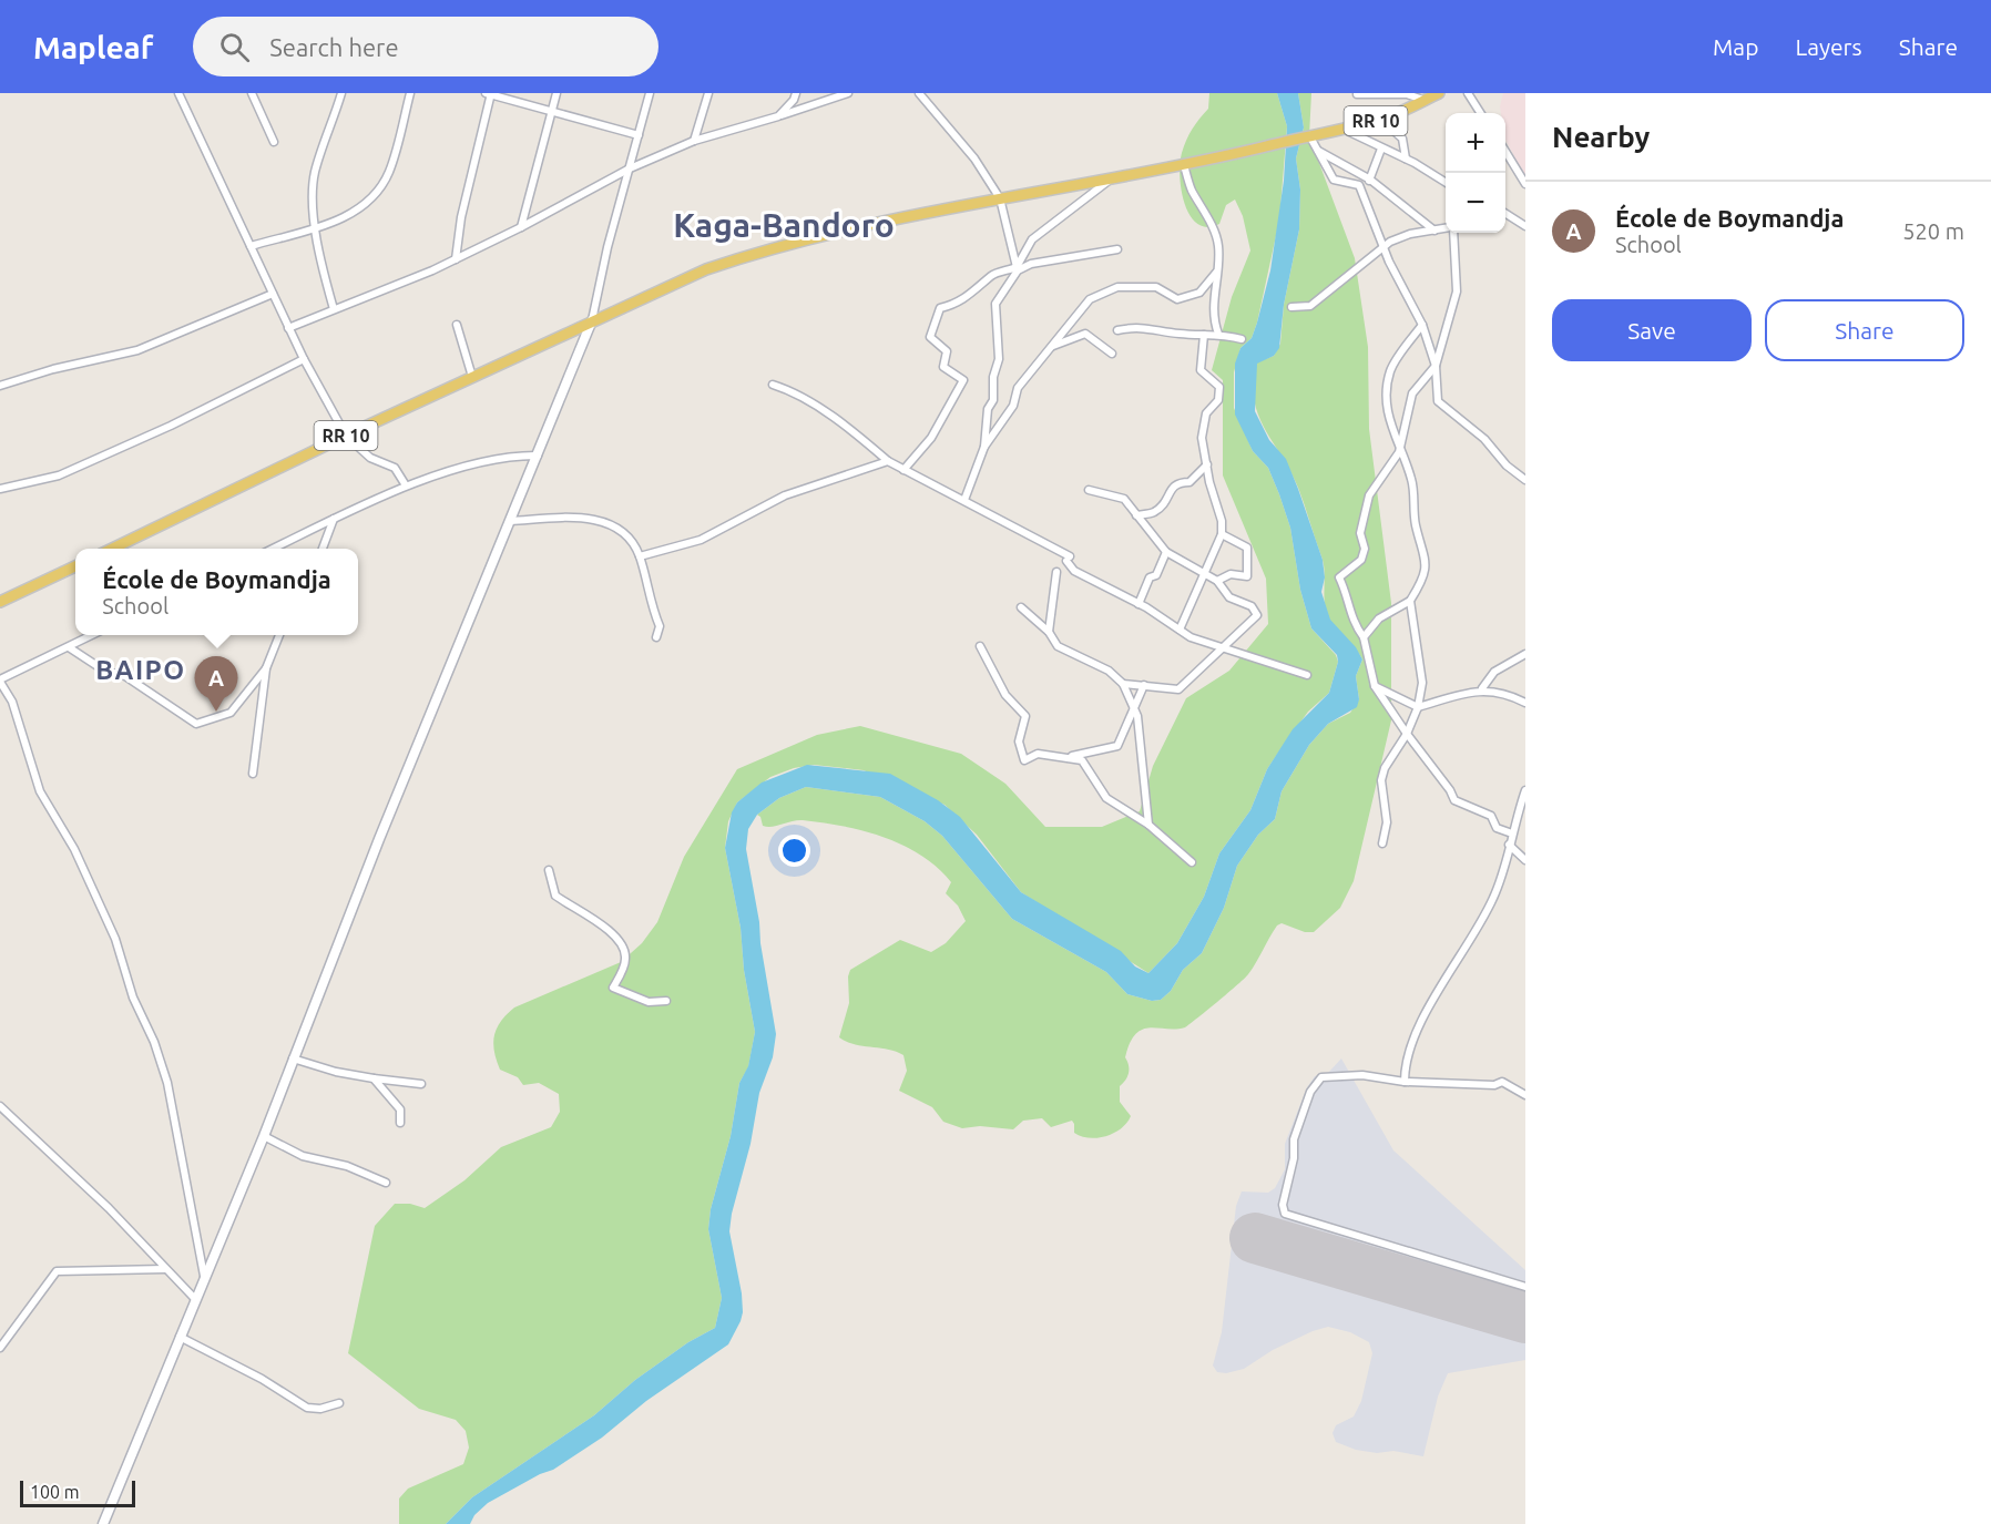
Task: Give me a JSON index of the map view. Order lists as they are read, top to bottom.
{
  "streets": {
    "main road": ["RR 10"]
  },
  "districts": ["Kaga-Bandoro", "BAIPO"],
  "scale_bar": "100 m",
  "page": {
    "header": "Mapleaf",
    "search": "Search here",
    "nav": ["Map", "Layers", "Share"],
    "heading": "Nearby",
    "map_buttons": ["+", "−"],
    "list": [
      {
        "mark": "A",
        "name": "École de Boymandja",
        "note": "School",
        "value": "520 m"
      }
    ],
    "buttons": ["Save", "Share"],
    "popup": ["École de Boymandja", "School"],
    "pins": "A",
    "scale": "100 m"
  }
}
